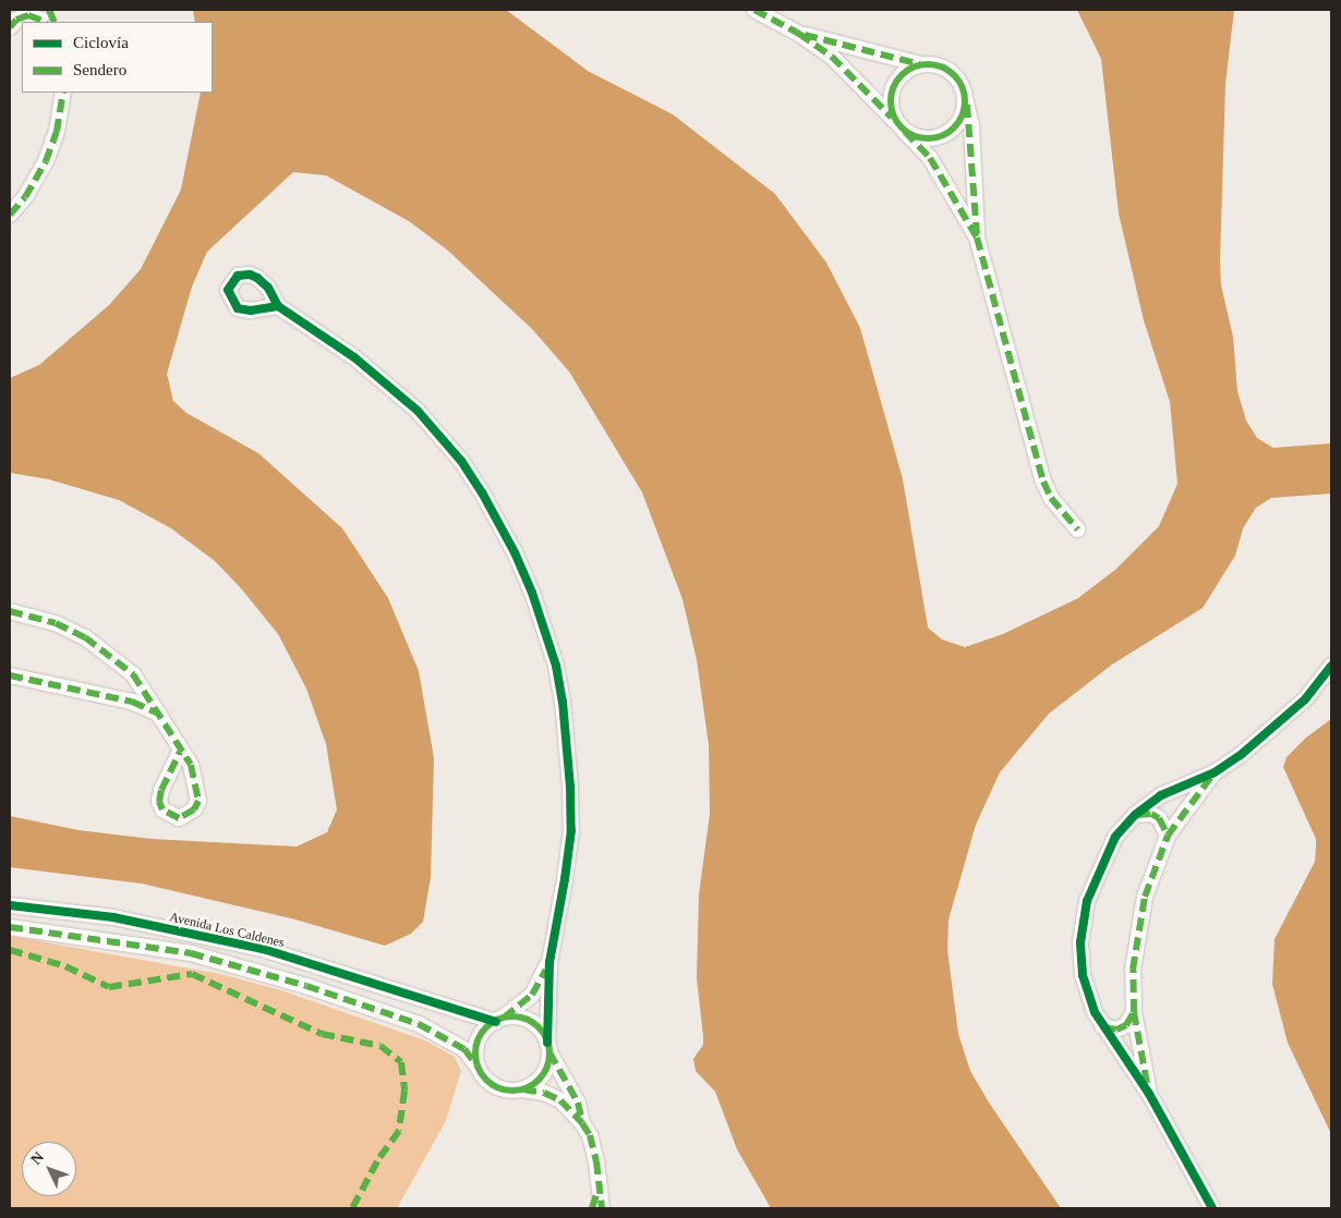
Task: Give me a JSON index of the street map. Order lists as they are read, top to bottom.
{
  "streets": {
    "street": ["Avenida Los Caldenes"]
  },
  "legend": ["Ciclovía", "Sendero"],
  "north": "top left"
}
